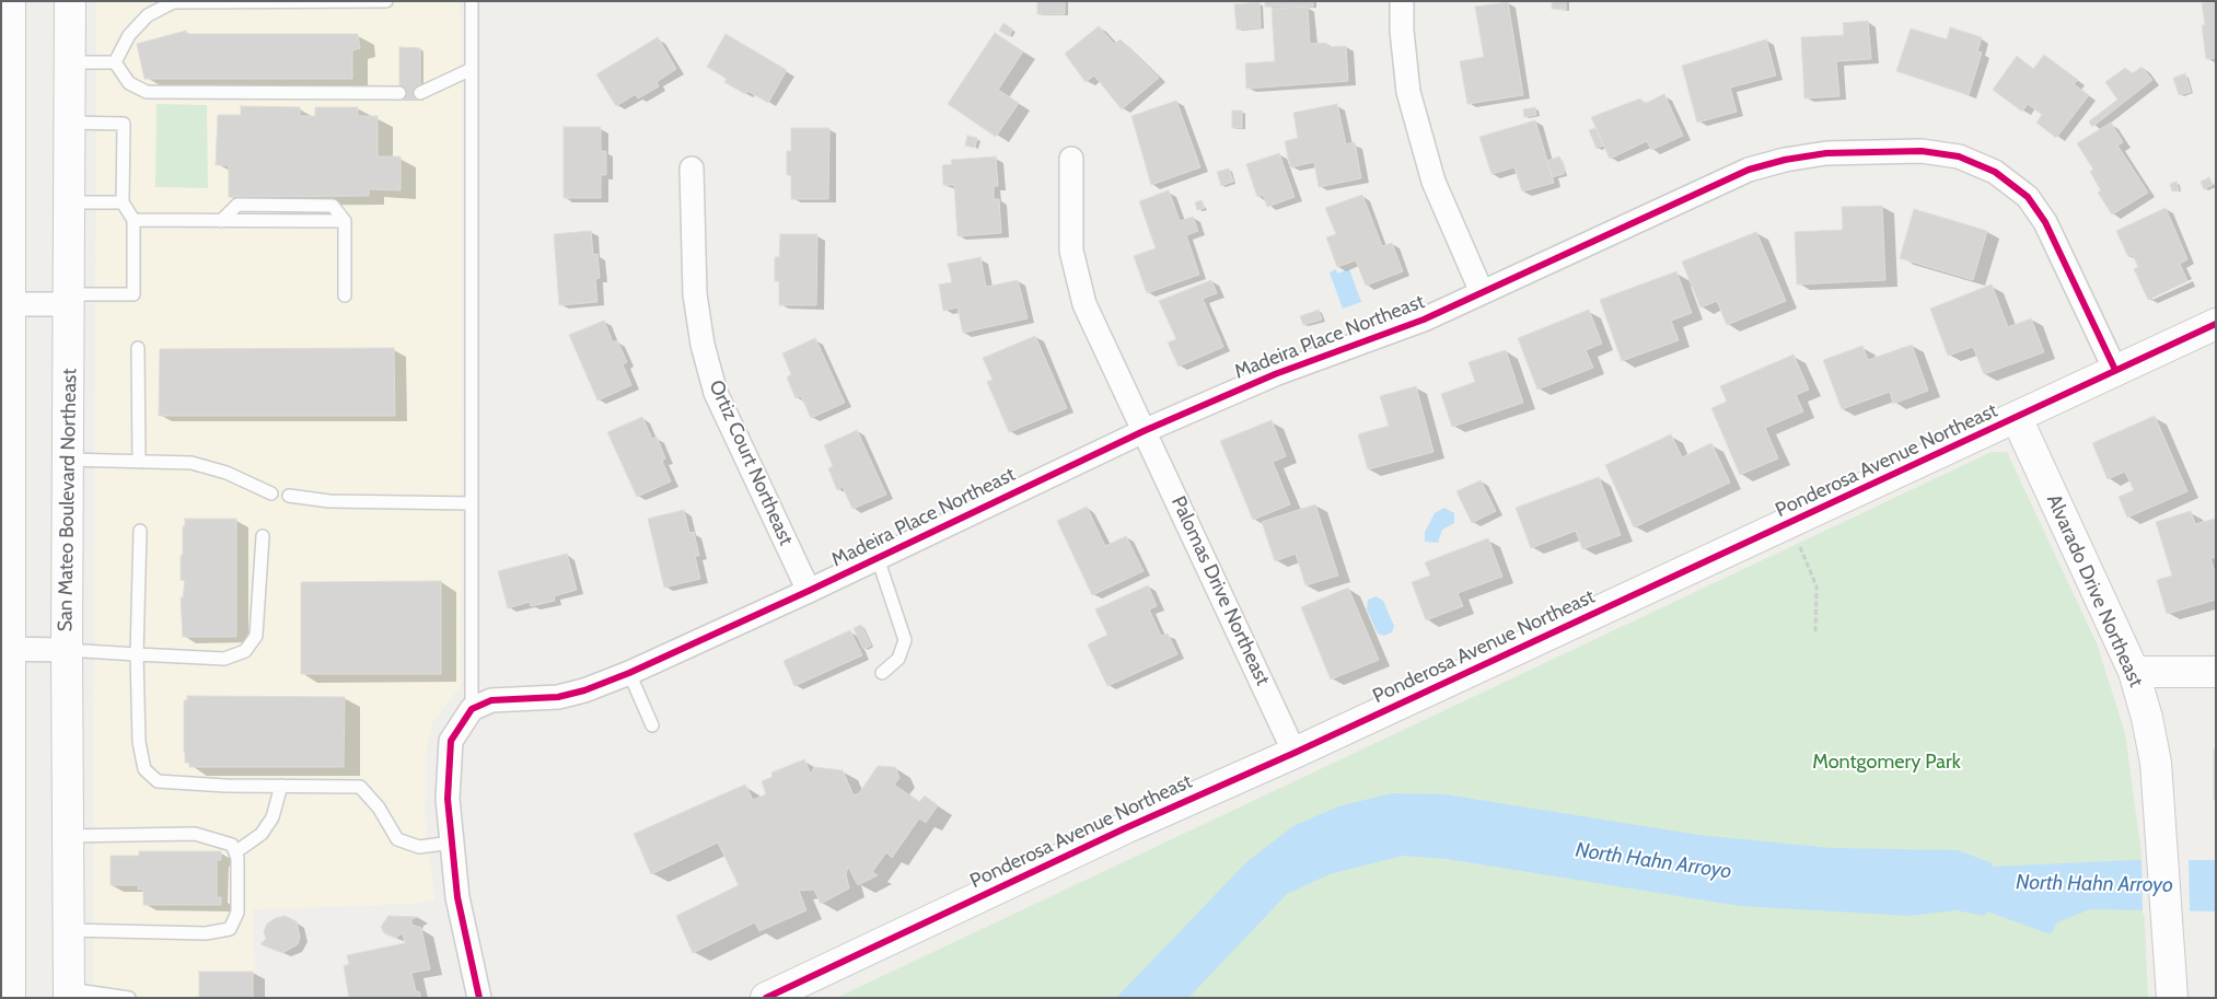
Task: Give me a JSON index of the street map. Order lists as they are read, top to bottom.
{
  "streets": {
    "street": [
      "Madeira Place Northeast",
      "Ponderosa Avenue Northeast",
      "Ortiz Court Northeast",
      "San Mateo Boulevard Northeast",
      "Palomas Drive Northeast",
      "Alvarado Drive Northeast"
    ]
  },
  "crossings": [
    ["Madeira Place Northeast", "Ponderosa Avenue Northeast"],
    ["Madeira Place Northeast", "Ortiz Court Northeast"],
    ["Madeira Place Northeast", "Palomas Drive Northeast"],
    ["Ponderosa Avenue Northeast", "Palomas Drive Northeast"],
    ["Ponderosa Avenue Northeast", "Alvarado Drive Northeast"]
  ],
  "water": ["North Hahn Arroyo"],
  "parks": ["Montgomery Park"]
}
